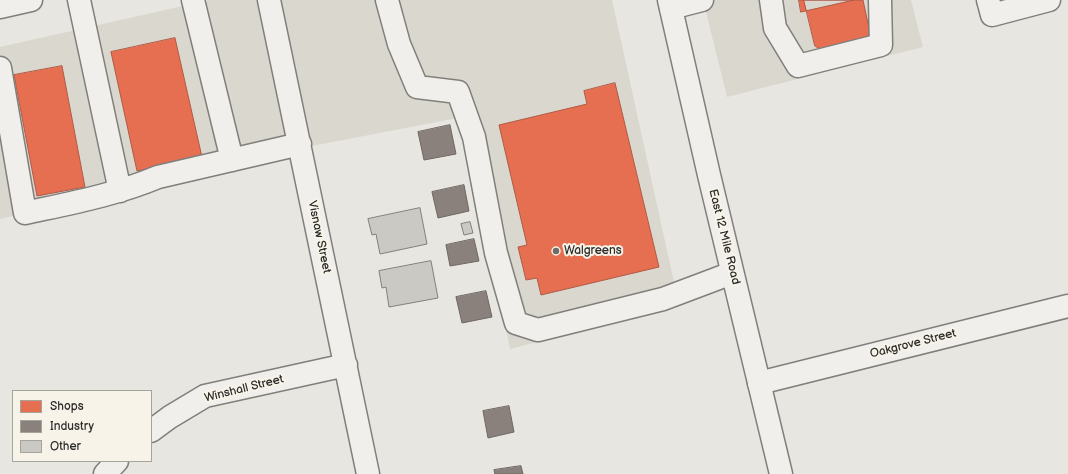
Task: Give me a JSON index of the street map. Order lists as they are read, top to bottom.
{
  "streets": {
    "street": [
      "Visnaw Street",
      "East 12 Mile Road",
      "Oakgrove Street",
      "Winshall Street"
    ]
  },
  "crossings": [
    ["Visnaw Street", "Winshall Street"],
    ["East 12 Mile Road", "Oakgrove Street"]
  ],
  "places": ["Walgreens"],
  "legend": ["Shops", "Industry", "Other"]
}
